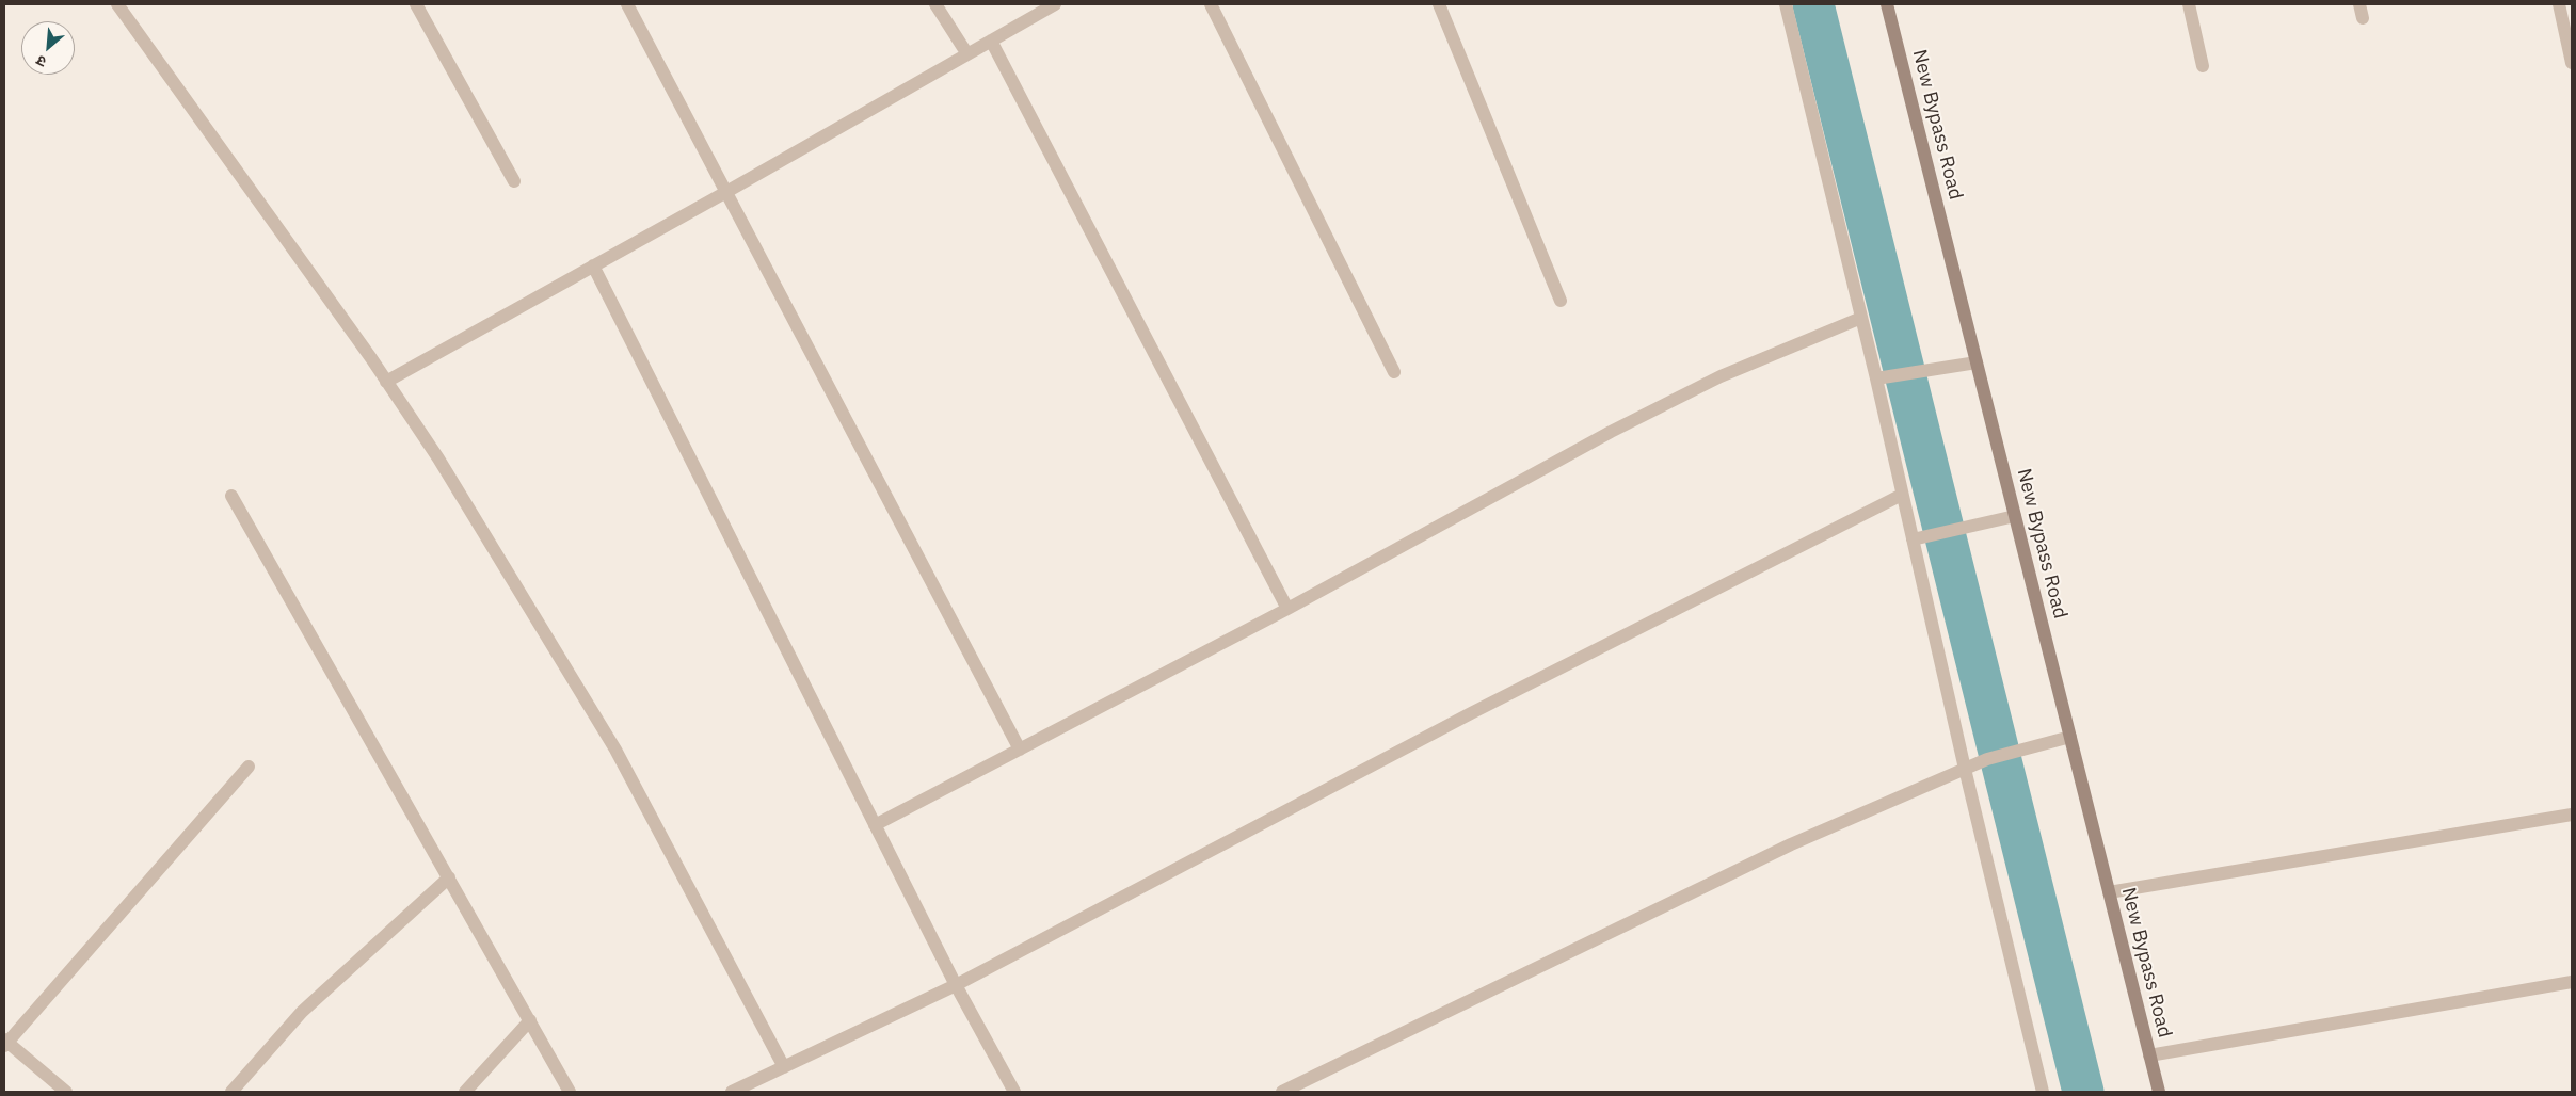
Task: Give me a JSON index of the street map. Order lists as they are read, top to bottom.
{
  "streets": {
    "main road": ["New Bypass Road"]
  },
  "north": "bottom left"
}
